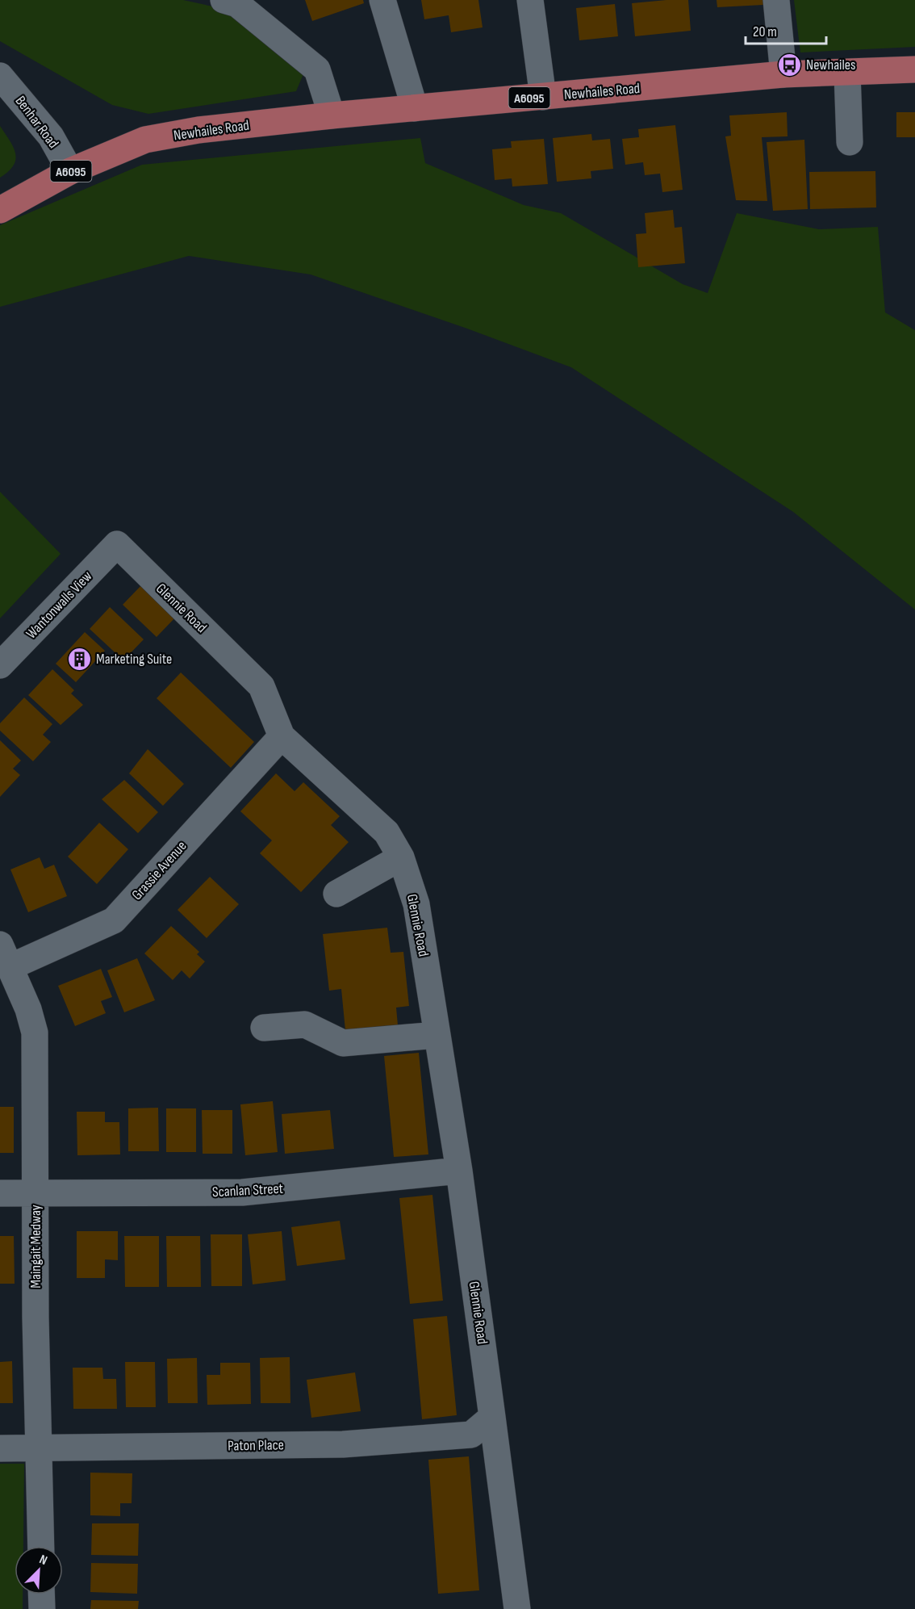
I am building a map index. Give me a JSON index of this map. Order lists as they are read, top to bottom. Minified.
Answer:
{"streets":{"main road":["Newhailes Road","A6095"],"street":["Benhar Road","Wantonwalls View","Glennie Road","Grassie Avenue","Scanlan Street","Maingait Medway","Paton Place"]},"crossings":[["Newhailes Road","A6095"],["Newhailes Road","Benhar Road"],["A6095","Benhar Road"],["Wantonwalls View","Glennie Road"],["Glennie Road","Grassie Avenue"],["Glennie Road","Scanlan Street"],["Glennie Road","Paton Place"],["Grassie Avenue","Maingait Medway"],["Scanlan Street","Maingait Medway"],["Maingait Medway","Paton Place"]],"places":{"bus stop":["Newhailes"],"building":["Marketing Suite"]},"scale_bar":"20 m","north":"top right"}
